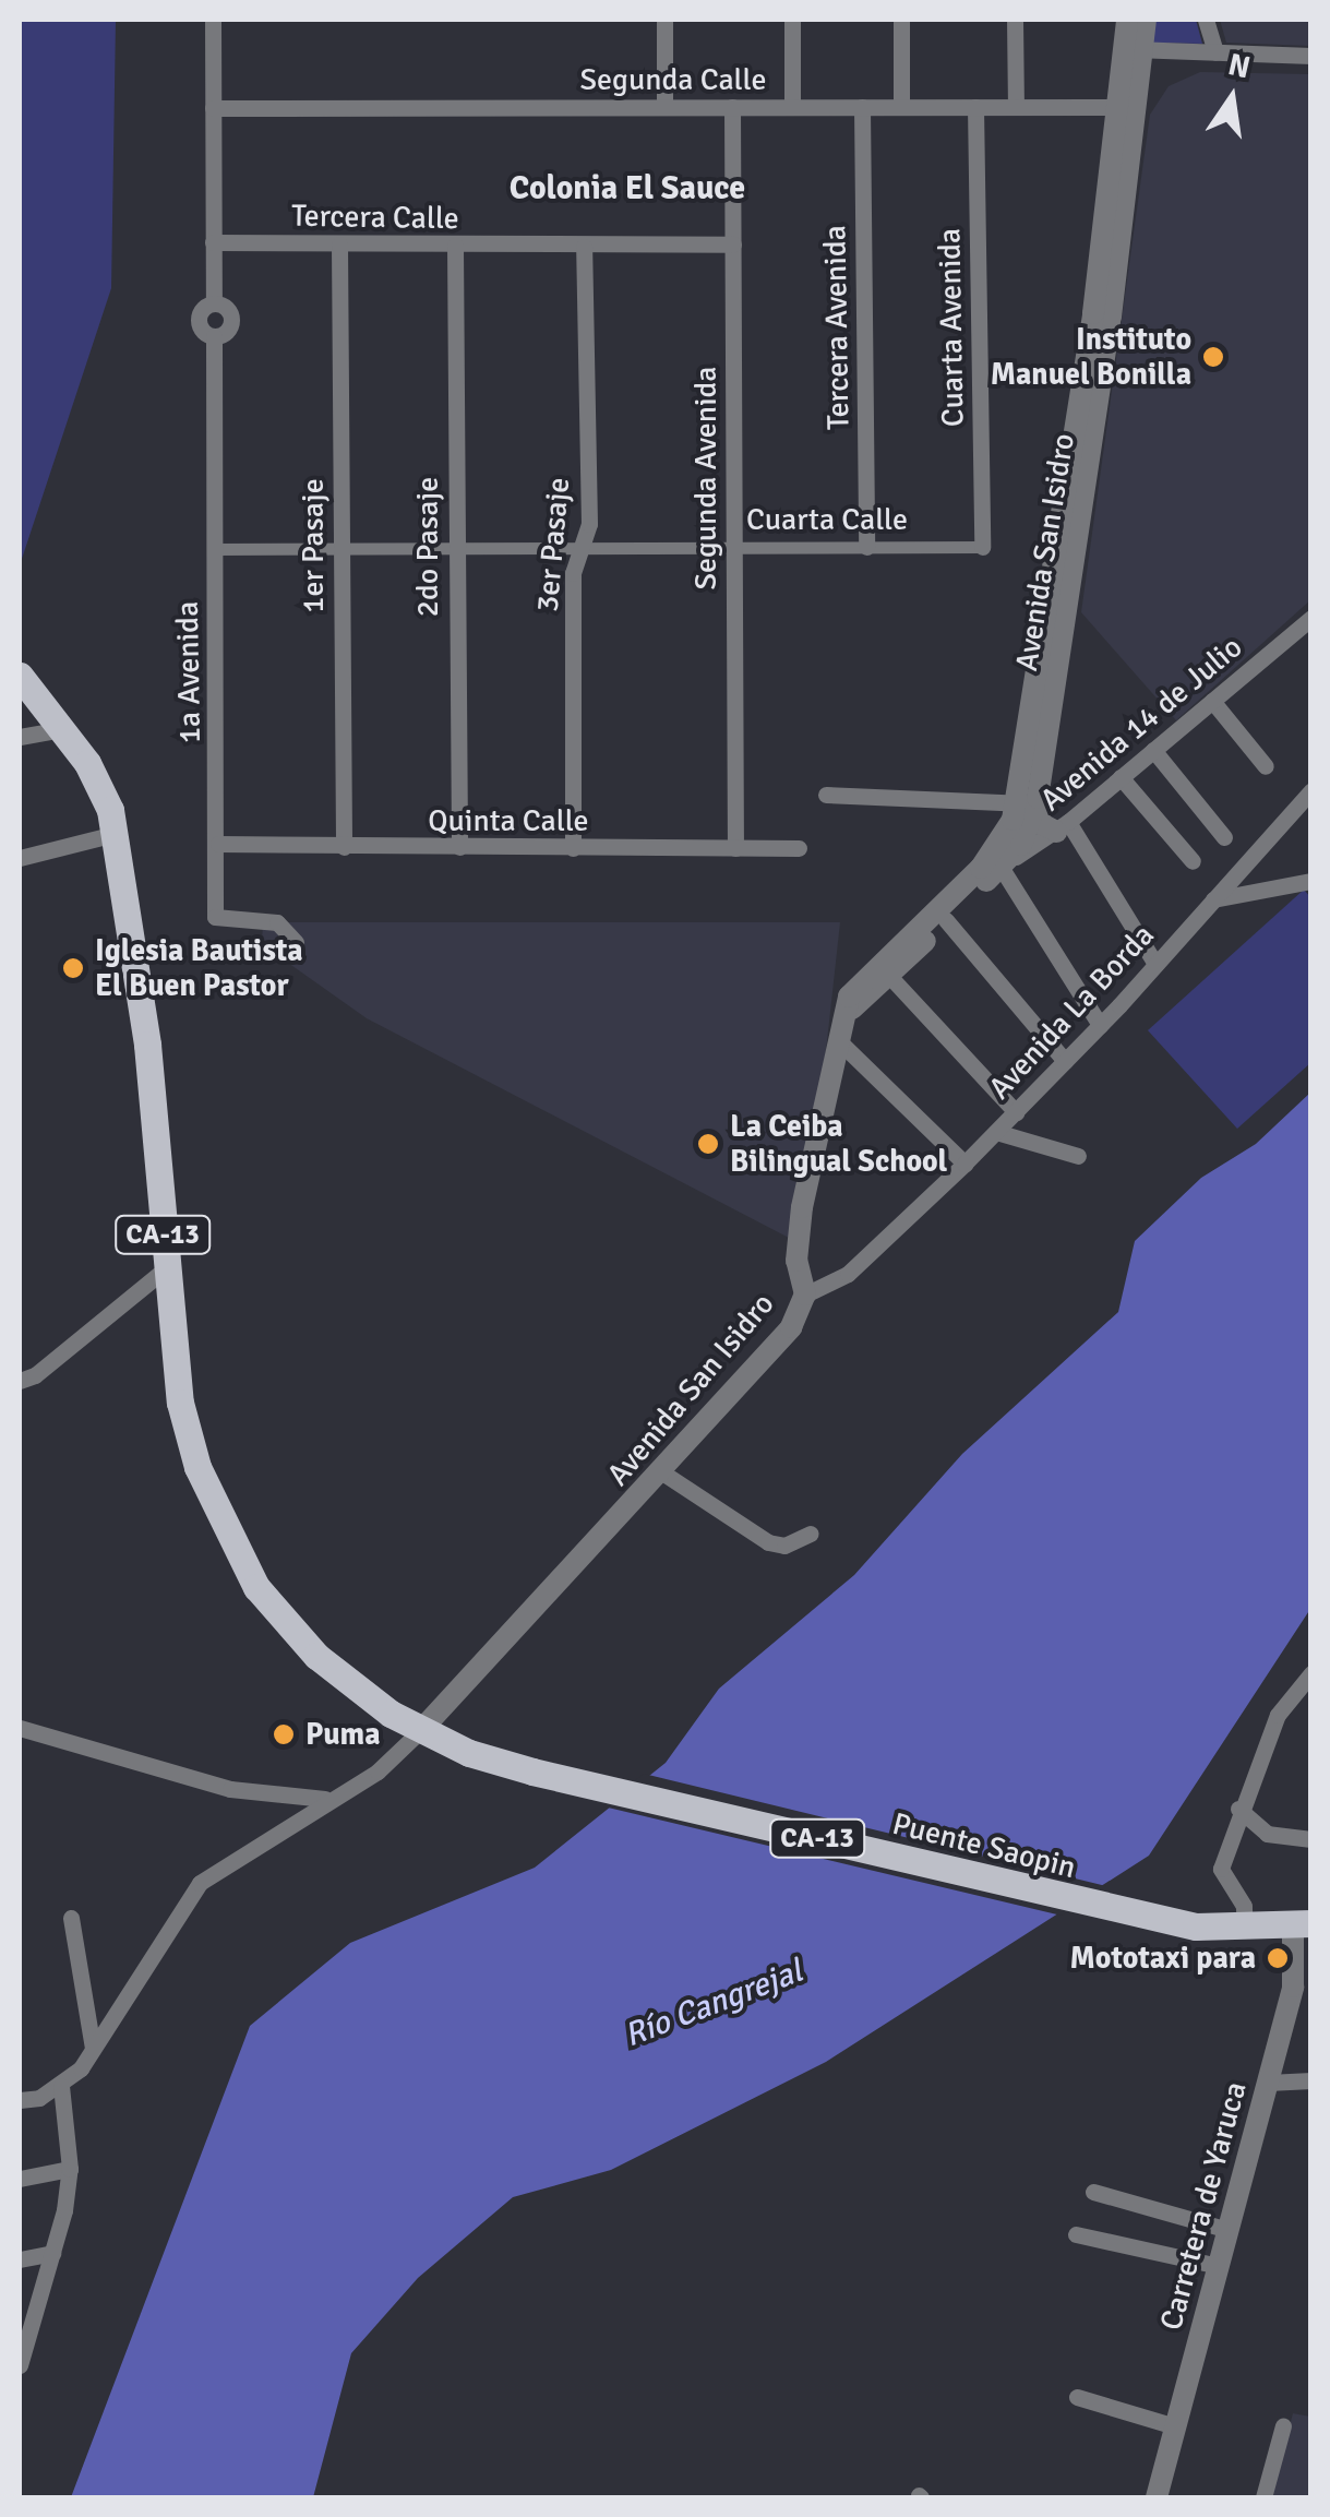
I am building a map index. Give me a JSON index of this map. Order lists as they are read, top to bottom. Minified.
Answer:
{"streets":{"main road":["CA-13","Puente Saopin"],"street":["Segunda Calle","Tercera Calle","Tercera Avenida","Cuarta Avenida","Segunda Avenida","Cuarta Calle","3er Pasaje","1er Pasaje","2do Pasaje","Avenida San Isidro","1a Avenida","Avenida 14 de Julio","Quinta Calle","Avenida La Borda","Carretera de Yaruca"]},"crossings":[["Segunda Calle","Tercera Avenida"],["Segunda Calle","Cuarta Avenida"],["Segunda Calle","Segunda Avenida"],["Segunda Calle","Avenida San Isidro"],["Segunda Calle","1a Avenida"],["Tercera Calle","Segunda Avenida"],["Tercera Calle","3er Pasaje"],["Tercera Calle","1er Pasaje"],["Tercera Calle","2do Pasaje"],["Tercera Calle","1a Avenida"],["Tercera Avenida","Cuarta Calle"],["Cuarta Avenida","Cuarta Calle"],["Segunda Avenida","Cuarta Calle"],["Segunda Avenida","Quinta Calle"],["Cuarta Calle","3er Pasaje"],["Cuarta Calle","1er Pasaje"],["Cuarta Calle","2do Pasaje"],["Cuarta Calle","1a Avenida"],["3er Pasaje","Quinta Calle"],["1er Pasaje","Quinta Calle"],["2do Pasaje","Quinta Calle"],["Avenida San Isidro","Avenida 14 de Julio"],["Avenida San Isidro","Avenida La Borda"],["Avenida San Isidro","CA-13"],["Avenida San Isidro","Puente Saopin"],["1a Avenida","Quinta Calle"],["CA-13","Puente Saopin"],["CA-13","Carretera de Yaruca"]],"districts":["Colonia El Sauce"],"water":["Río Cangrejal"],"places":["Instituto Manuel Bonilla","Iglesia Bautista El Buen Pastor","La Ceiba Bilingual School","Puma","Mototaxi para"],"north":"top"}
